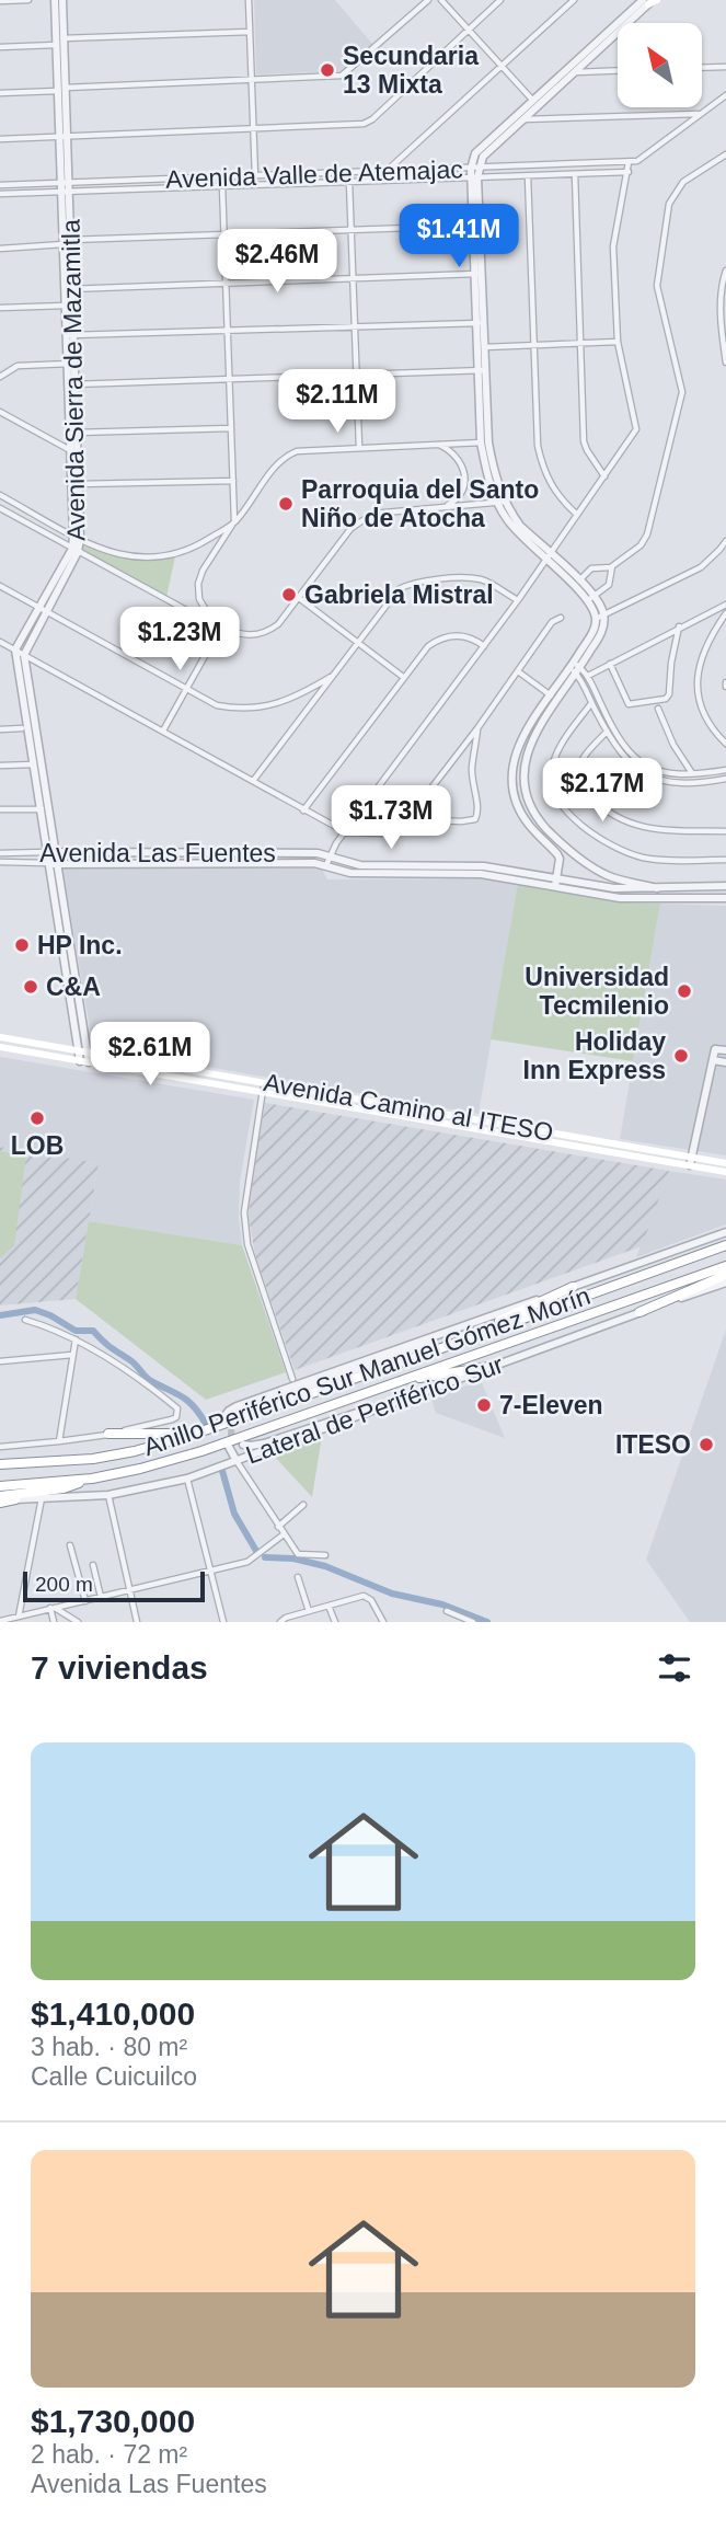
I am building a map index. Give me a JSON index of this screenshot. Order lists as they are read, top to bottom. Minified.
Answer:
{"streets":{"highway":["Anillo Periférico Sur Manuel Gómez Morín"],"main road":["Avenida Camino al ITESO"],"street":["Avenida Valle de Atemajac","Avenida Sierra de Mazamitla","Avenida Las Fuentes","Lateral de Periférico Sur"]},"crossings":[["Avenida Valle de Atemajac","Avenida Sierra de Mazamitla"]],"places":["Secundaria 13 Mixta","Parroquia del Santo Niño de Atocha","Gabriela Mistral","HP Inc.","C&A","Universidad Tecmilenio","Holiday Inn Express","LOB","7-Eleven","ITESO"],"scale_bar":"200 m","north":"top left","page":{"price":["$1.41M","$2.46M","$2.11M","$1.23M","$2.17M","$1.73M","$2.61M"],"scale":"200 m","heading":"7 viviendas","list":[{"name":"$1,410,000","note":"3 hab. · 80 m² · Calle Cuicuilco"},{"name":"$1,730,000","note":"2 hab. · 72 m² · Avenida Las Fuentes"}]}}
